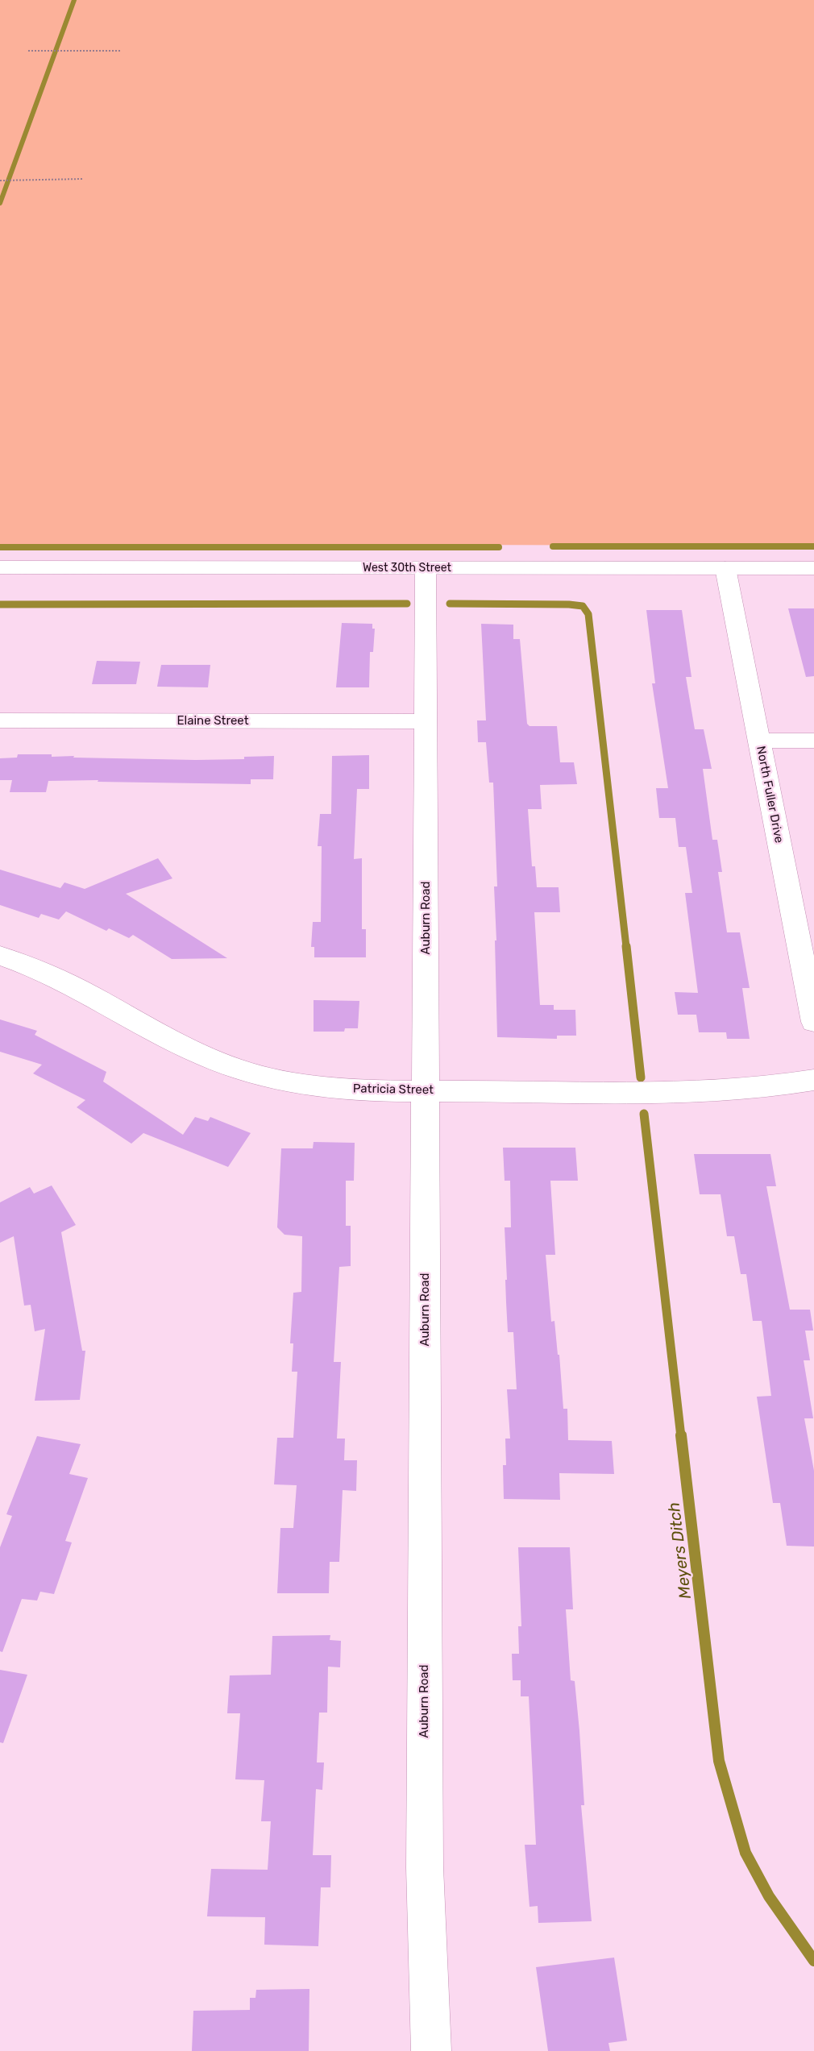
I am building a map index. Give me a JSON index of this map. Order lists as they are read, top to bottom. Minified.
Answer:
{"streets":{"street":["West 30th Street","Elaine Street","North Fuller Drive","Auburn Road","Patricia Street"]},"crossings":[["West 30th Street","North Fuller Drive"],["West 30th Street","Auburn Road"],["Elaine Street","Auburn Road"],["Auburn Road","Patricia Street"]],"water":["Meyers Ditch"]}
